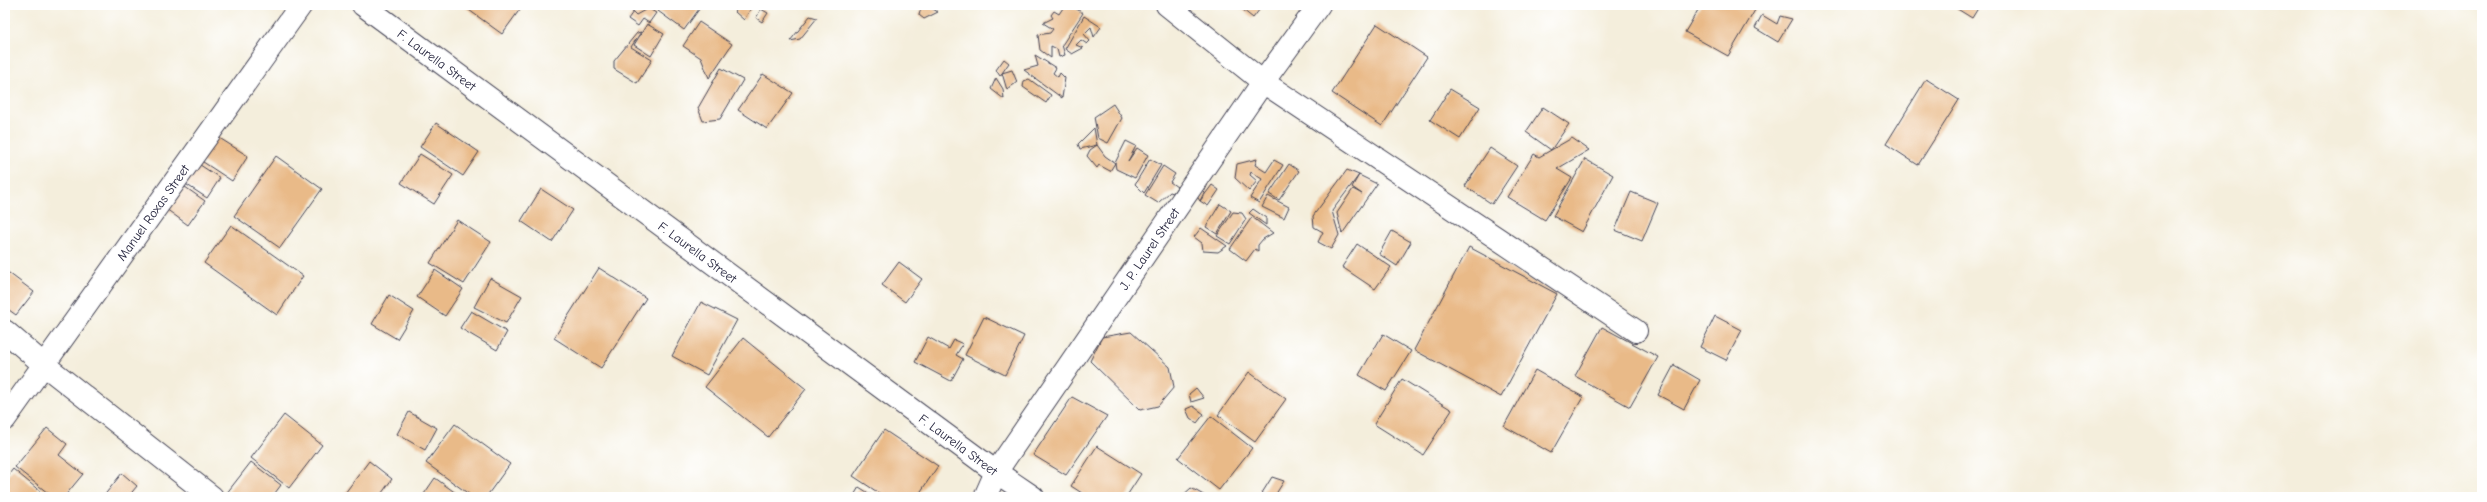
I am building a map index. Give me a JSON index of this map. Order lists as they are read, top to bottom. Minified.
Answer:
{"streets":{"street":["F. Laurella Street","Manuel Roxas Street","J. P. Laurel Street"]},"crossings":[["F. Laurella Street","J. P. Laurel Street"]]}
